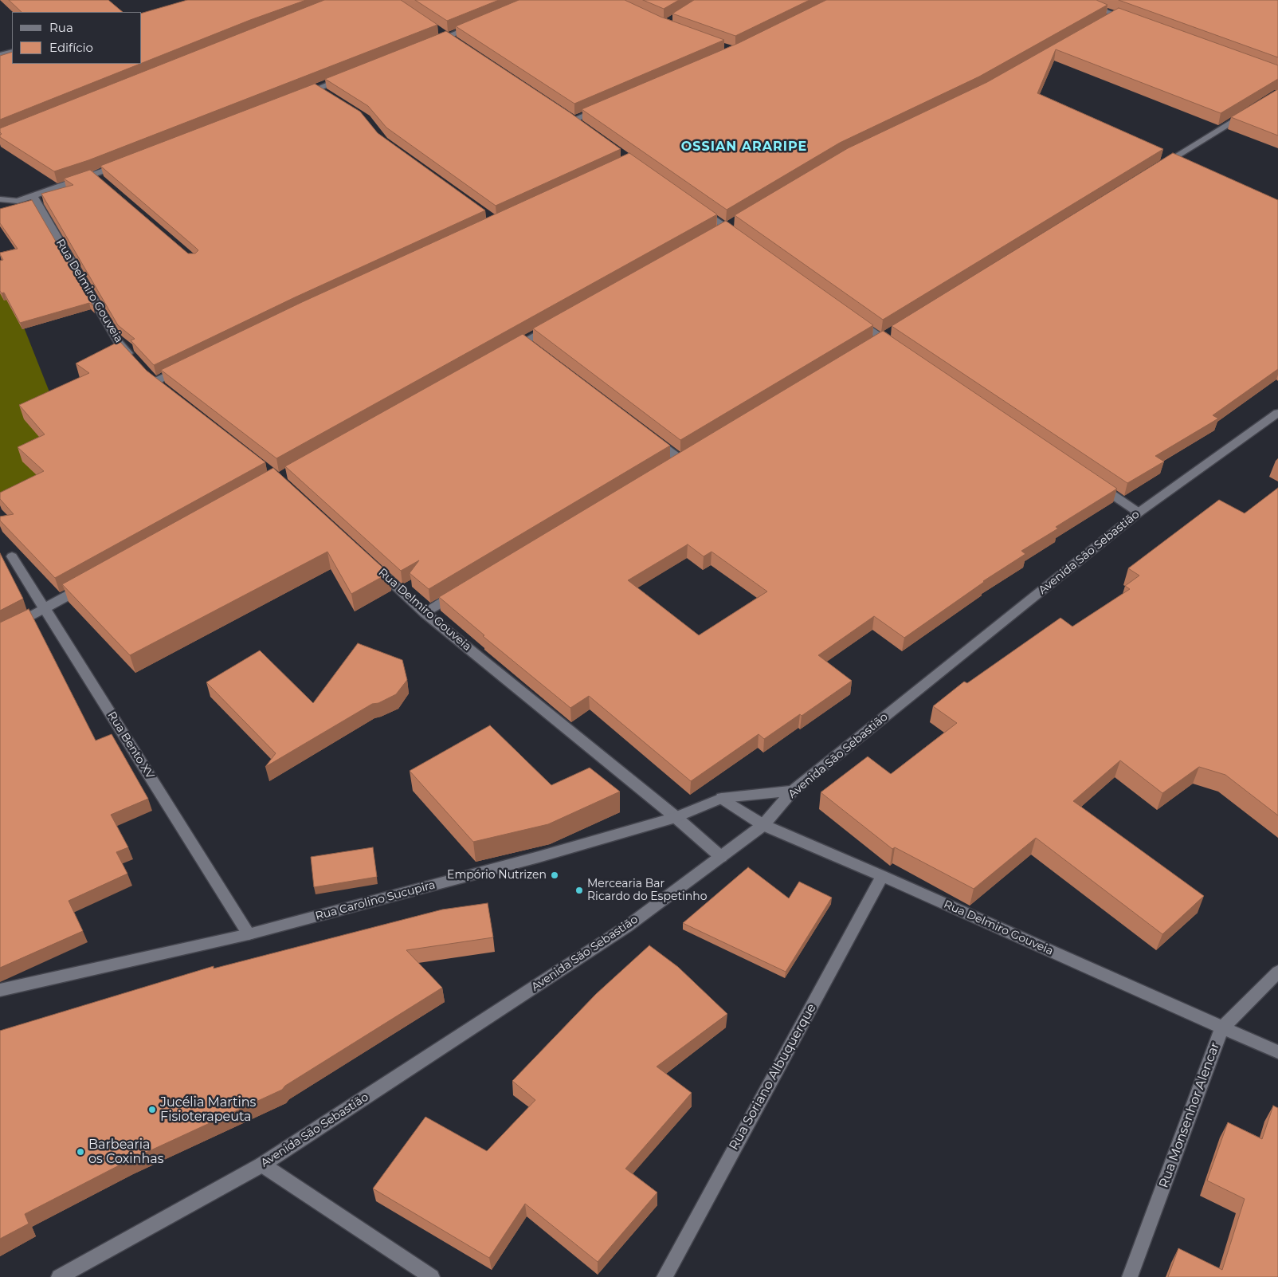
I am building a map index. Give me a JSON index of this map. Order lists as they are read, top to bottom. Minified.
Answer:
{"streets":{"street":["Rua Delmiro Gouveia","Avenida São Sebastião","Rua Bento XV","Rua Carolino Sucupira","Rua Soriano Albuquerque","Rua Monsenhor Alencar"]},"crossings":[["Rua Delmiro Gouveia","Avenida São Sebastião"],["Rua Delmiro Gouveia","Rua Carolino Sucupira"],["Rua Delmiro Gouveia","Rua Soriano Albuquerque"],["Rua Delmiro Gouveia","Rua Monsenhor Alencar"],["Avenida São Sebastião","Rua Carolino Sucupira"],["Rua Bento XV","Rua Carolino Sucupira"]],"districts":["OSSIAN ARARIPE"],"places":["Empório Nutrizen","Mercearia Bar Ricardo do Espetinho","Jucélia Martins Fisioterapeuta","Barbearia os Coxinhas"],"legend":["Rua","Edifício"]}
